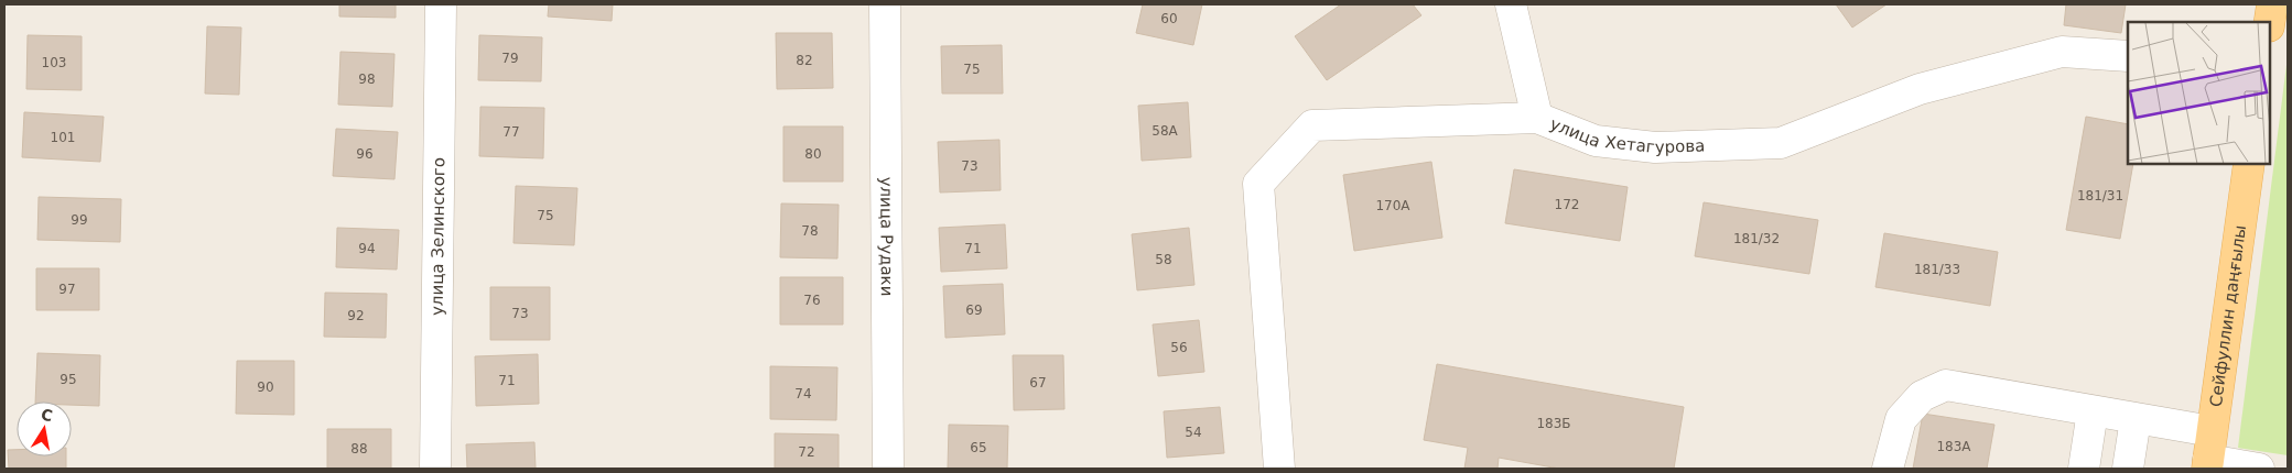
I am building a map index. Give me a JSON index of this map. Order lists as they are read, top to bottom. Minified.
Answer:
{"streets":{"main road":["Сейфуллин даңғылы"],"street":["улица Хетагурова","улица Зелинского","улица Рудаки"]},"house_numbers":["60","79","82","103","75","98","58А","77","101","96","80","73","181/31","172","170А","75","99","78","181/32","94","71","58","181/33","97","76","69","73","92","56","95","71","67","90","74","183Б","54","183А","65","88","72"],"north":"top"}
